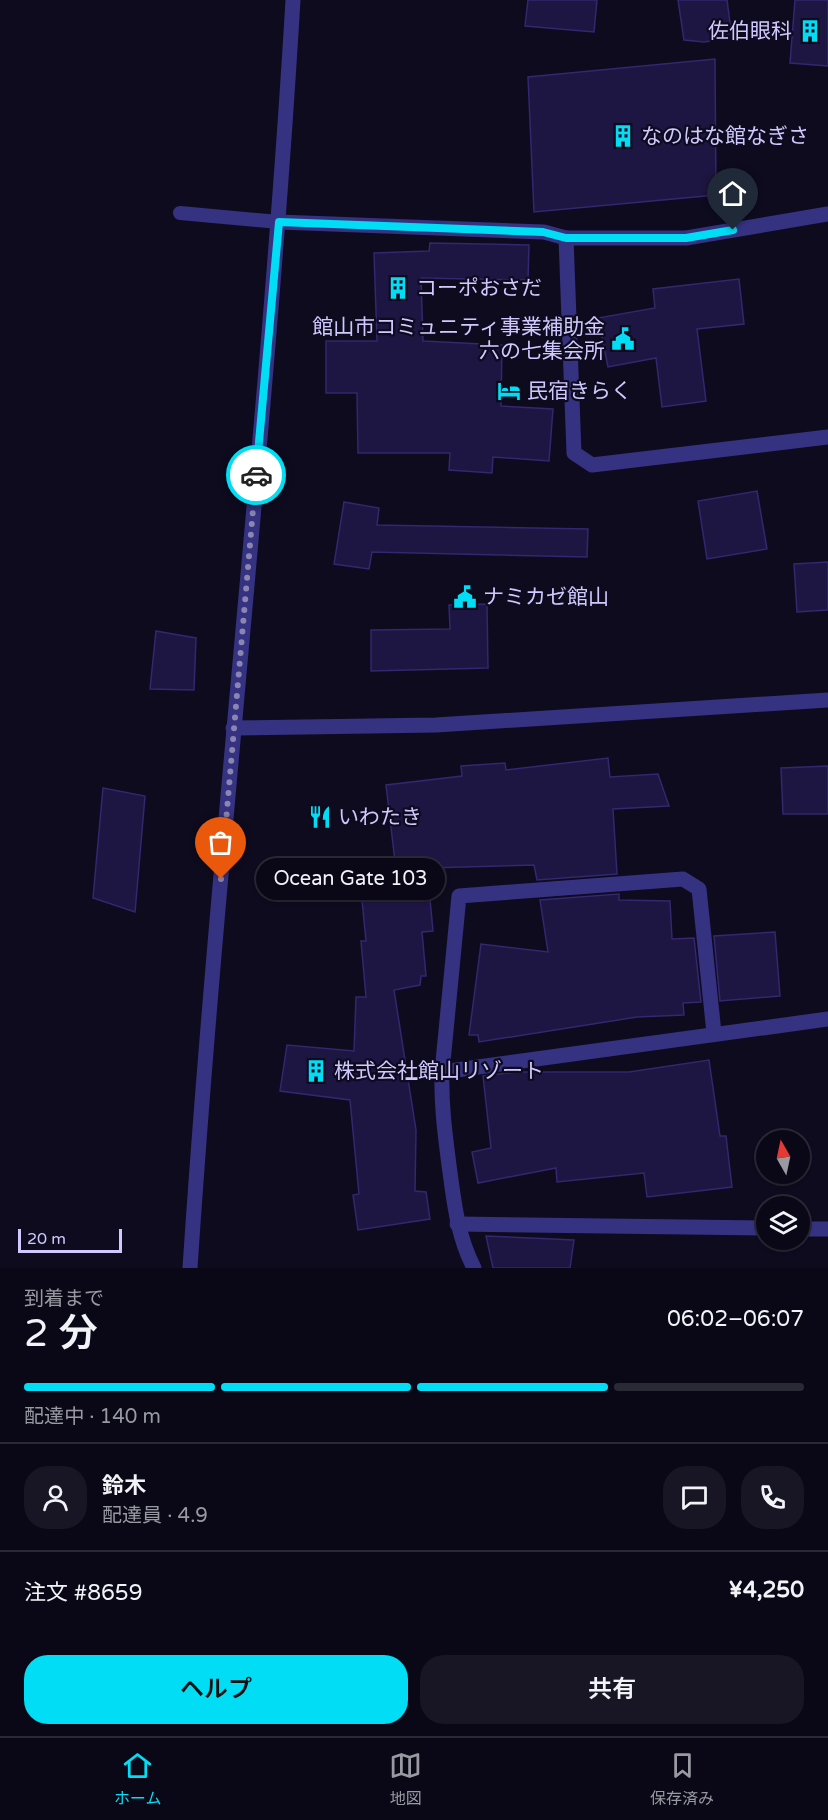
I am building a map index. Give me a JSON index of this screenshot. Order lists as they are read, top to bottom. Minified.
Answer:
{"places":{"building":["佐伯眼科","なのはな館なぎさ","コーポおさだ","株式会社館山リゾート"],"public building":["館山市コミュニティ事業補助金 六の七集会所","ナミカゼ館山"],"hotel":["民宿きらく"],"restaurant":["いわたき"],"other":["Ocean Gate 103"]},"scale_bar":"20 m","north":"top","page":{"bubble":"Ocean Gate 103","scale":"20 m","heading":["2 分","到着まで","06:02–06:07"],"panel":["鈴木","配達員 · 4.9","注文 #8659","¥4,250"],"bar":"配達中 · 140 m","buttons":["ヘルプ","共有"],"tabs":["ホーム","地図","保存済み"]}}
